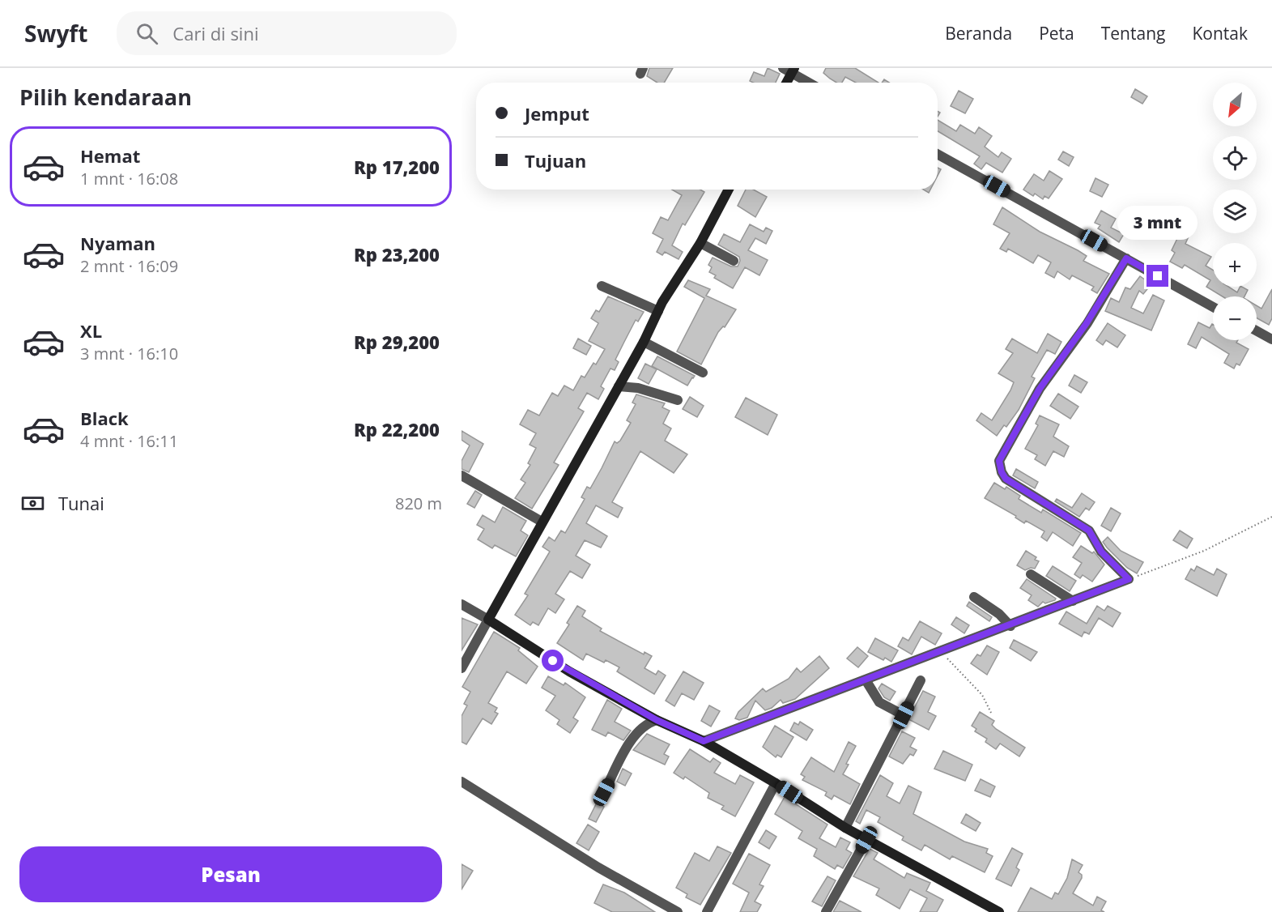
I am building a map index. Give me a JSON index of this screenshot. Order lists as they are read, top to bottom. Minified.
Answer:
{"north":"bottom left","page":{"header":"Swyft","search":"Cari di sini","nav":["Beranda","Peta","Tentang","Kontak"],"heading":"Pilih kendaraan","map_buttons":["+","−"],"banner":["Jemput","Tujuan"],"list":[{"name":"Hemat","note":"1 mnt · 16:08","value":"Rp 17,200"},{"name":"Nyaman","note":"2 mnt · 16:09","value":"Rp 23,200"},{"name":"XL","note":"3 mnt · 16:10","value":"Rp 29,200"},{"name":"Black","note":"4 mnt · 16:11","value":"Rp 22,200"}],"bubble":"3 mnt","pay":["Tunai","820 m"],"buttons":"Pesan"}}
